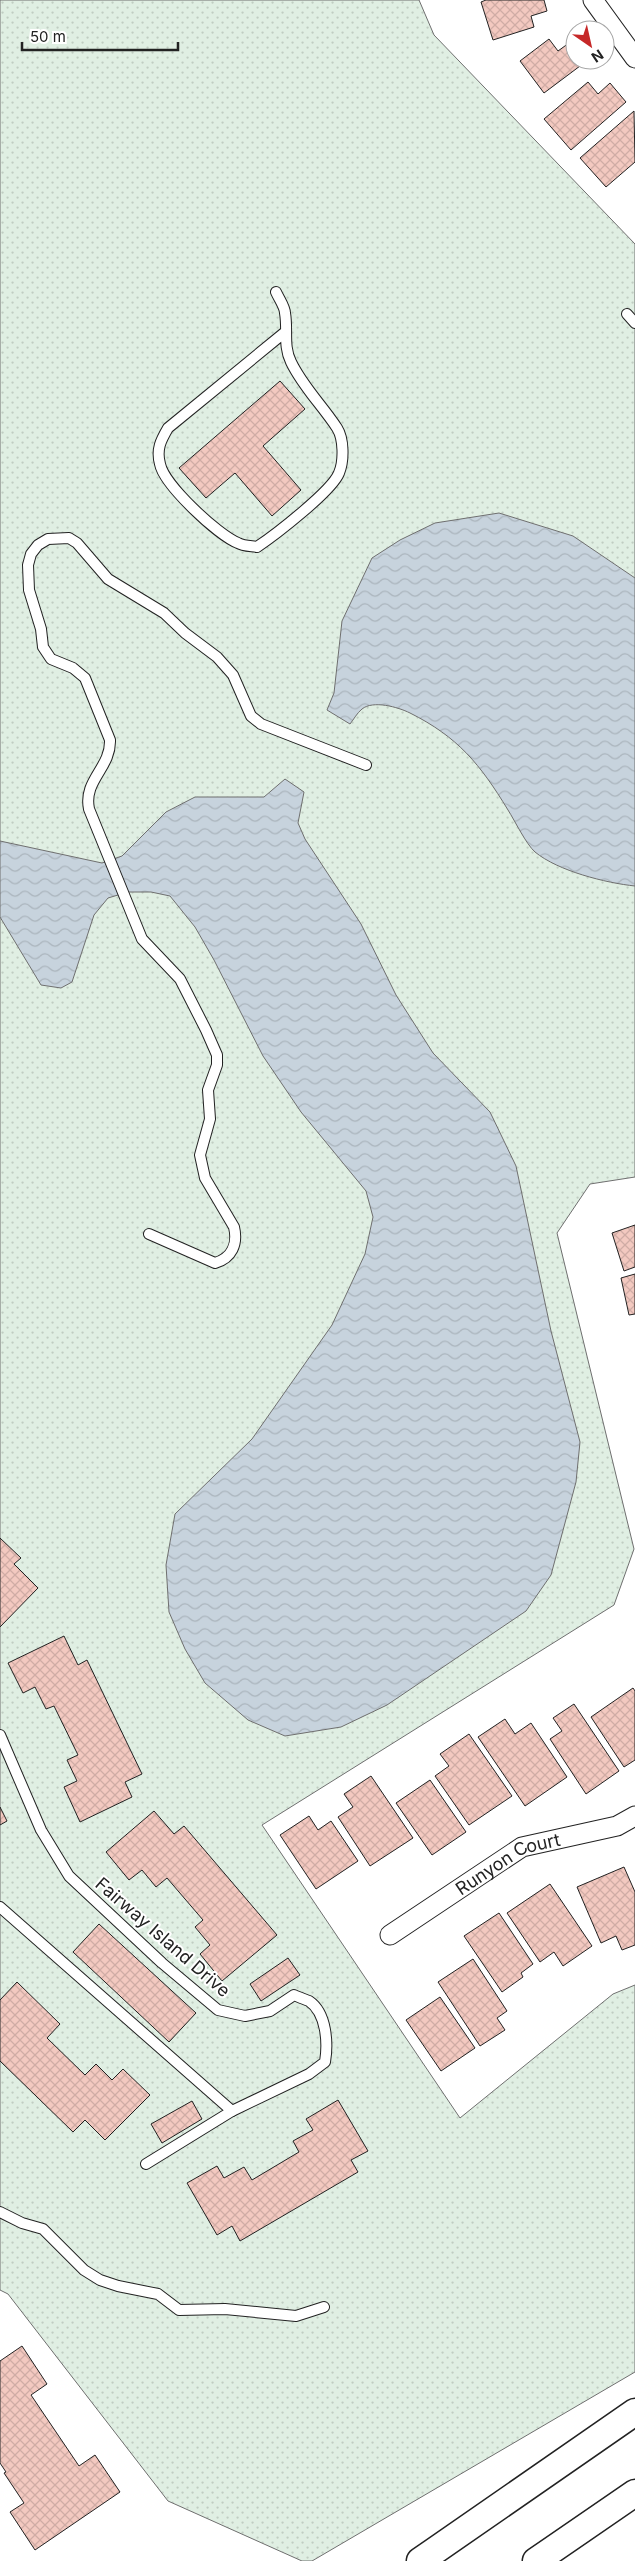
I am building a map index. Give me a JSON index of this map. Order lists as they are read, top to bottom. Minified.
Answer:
{"streets":{"street":["Runyon Court"],"lane":["Fairway Island Drive"]},"scale_bar":"50 m","north":"bottom right"}
